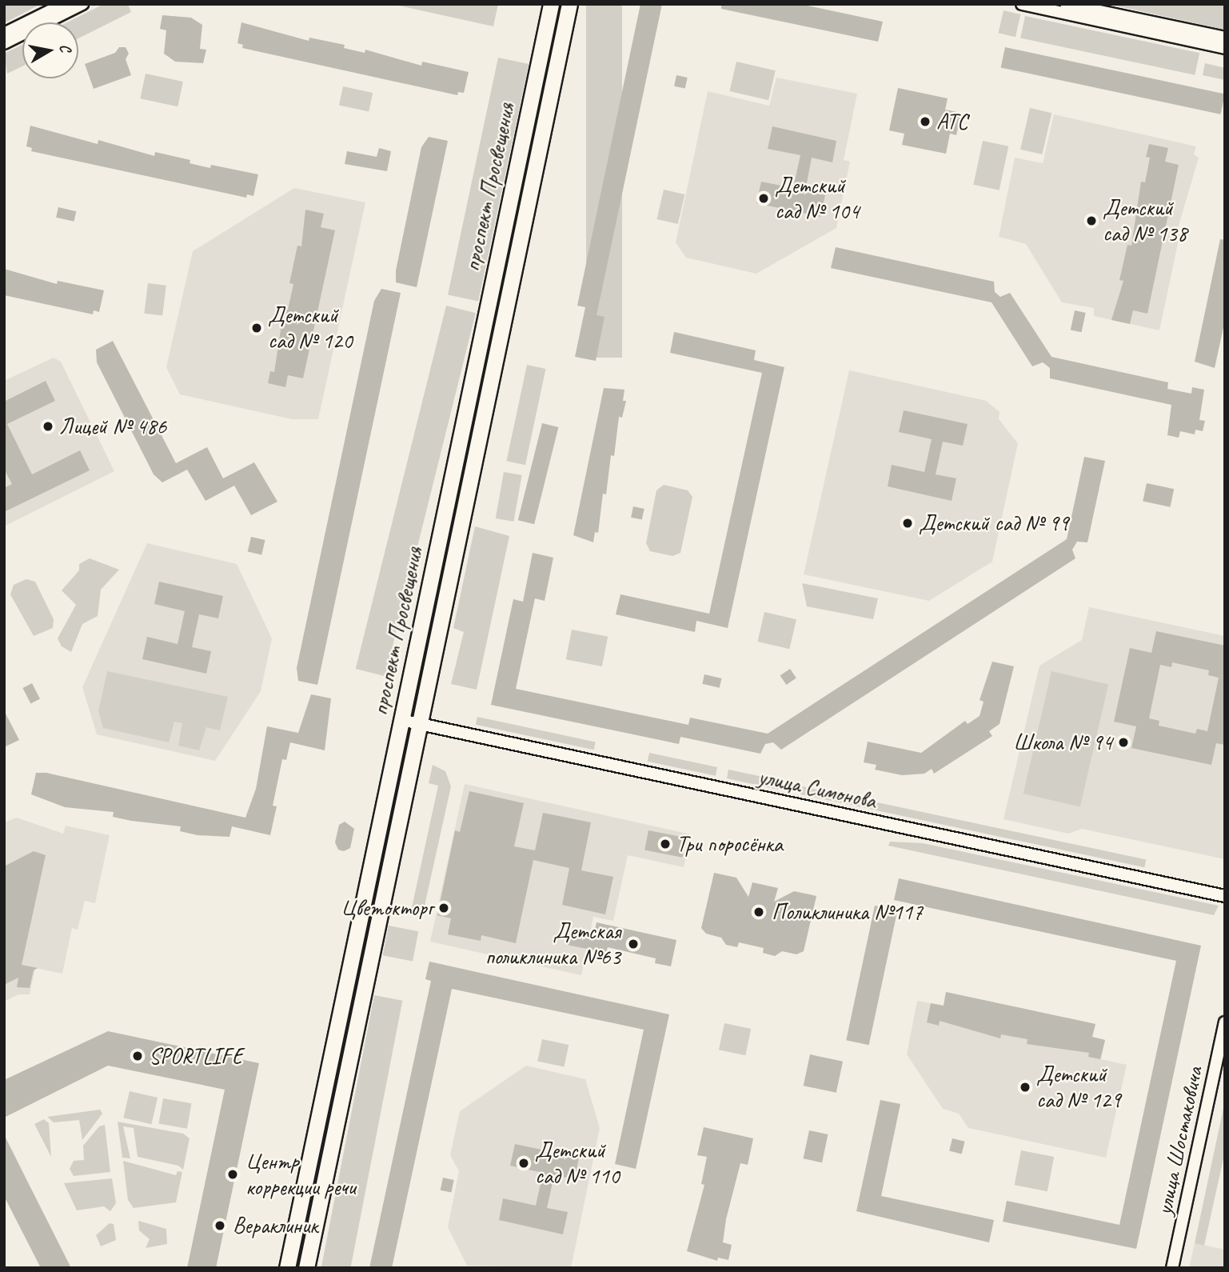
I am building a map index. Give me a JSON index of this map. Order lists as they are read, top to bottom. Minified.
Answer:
{"streets":{"main road":["проспект Просвещения"],"street":["улица Симонова","улица Шостаковича"]},"crossings":[["проспект Просвещения","улица Симонова"]],"places":["АТС","Детский сад № 104","Детский сад № 138","Детский сад № 120","Лицей № 486","Детский сад № 99","Школа № 94","Три поросёнка","Цветокторг","Поликлиника №117","Детская поликлиника №63","SPORTLIFE","Детский сад № 129","Детский сад № 110","Центр коррекции речи","Вераклиник"],"north":"right"}
